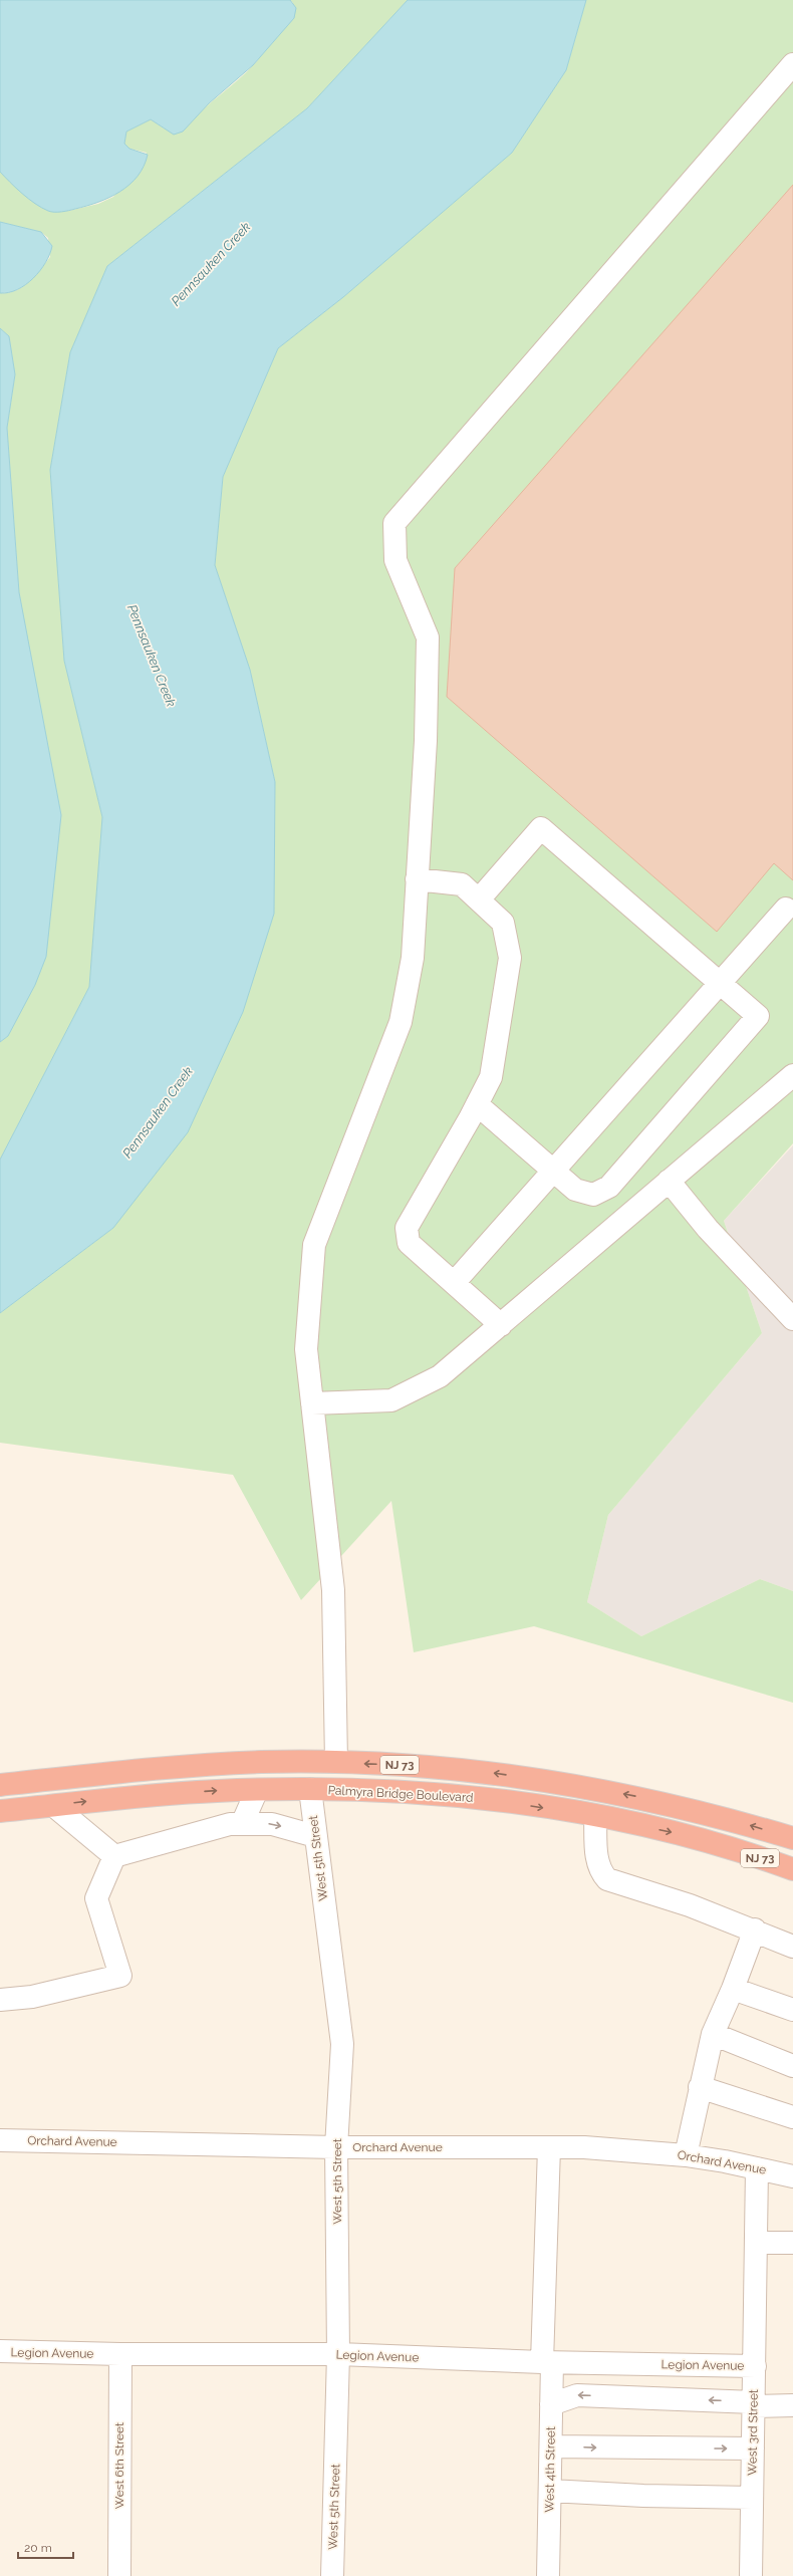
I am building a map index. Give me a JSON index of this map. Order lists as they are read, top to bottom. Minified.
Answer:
{"streets":{"highway":["NJ 73","Palmyra Bridge Boulevard"],"street":["West 5th Street","Orchard Avenue","Legion Avenue","West 3rd Street","West 6th Street","West 4th Street"]},"crossings":[["Palmyra Bridge Boulevard","West 5th Street"],["West 5th Street","Orchard Avenue"],["West 5th Street","Legion Avenue"],["Orchard Avenue","West 3rd Street"],["Orchard Avenue","West 4th Street"],["Legion Avenue","West 3rd Street"],["Legion Avenue","West 6th Street"],["Legion Avenue","West 4th Street"]],"water":["Pennsauken Creek"],"scale_bar":"20 m"}
